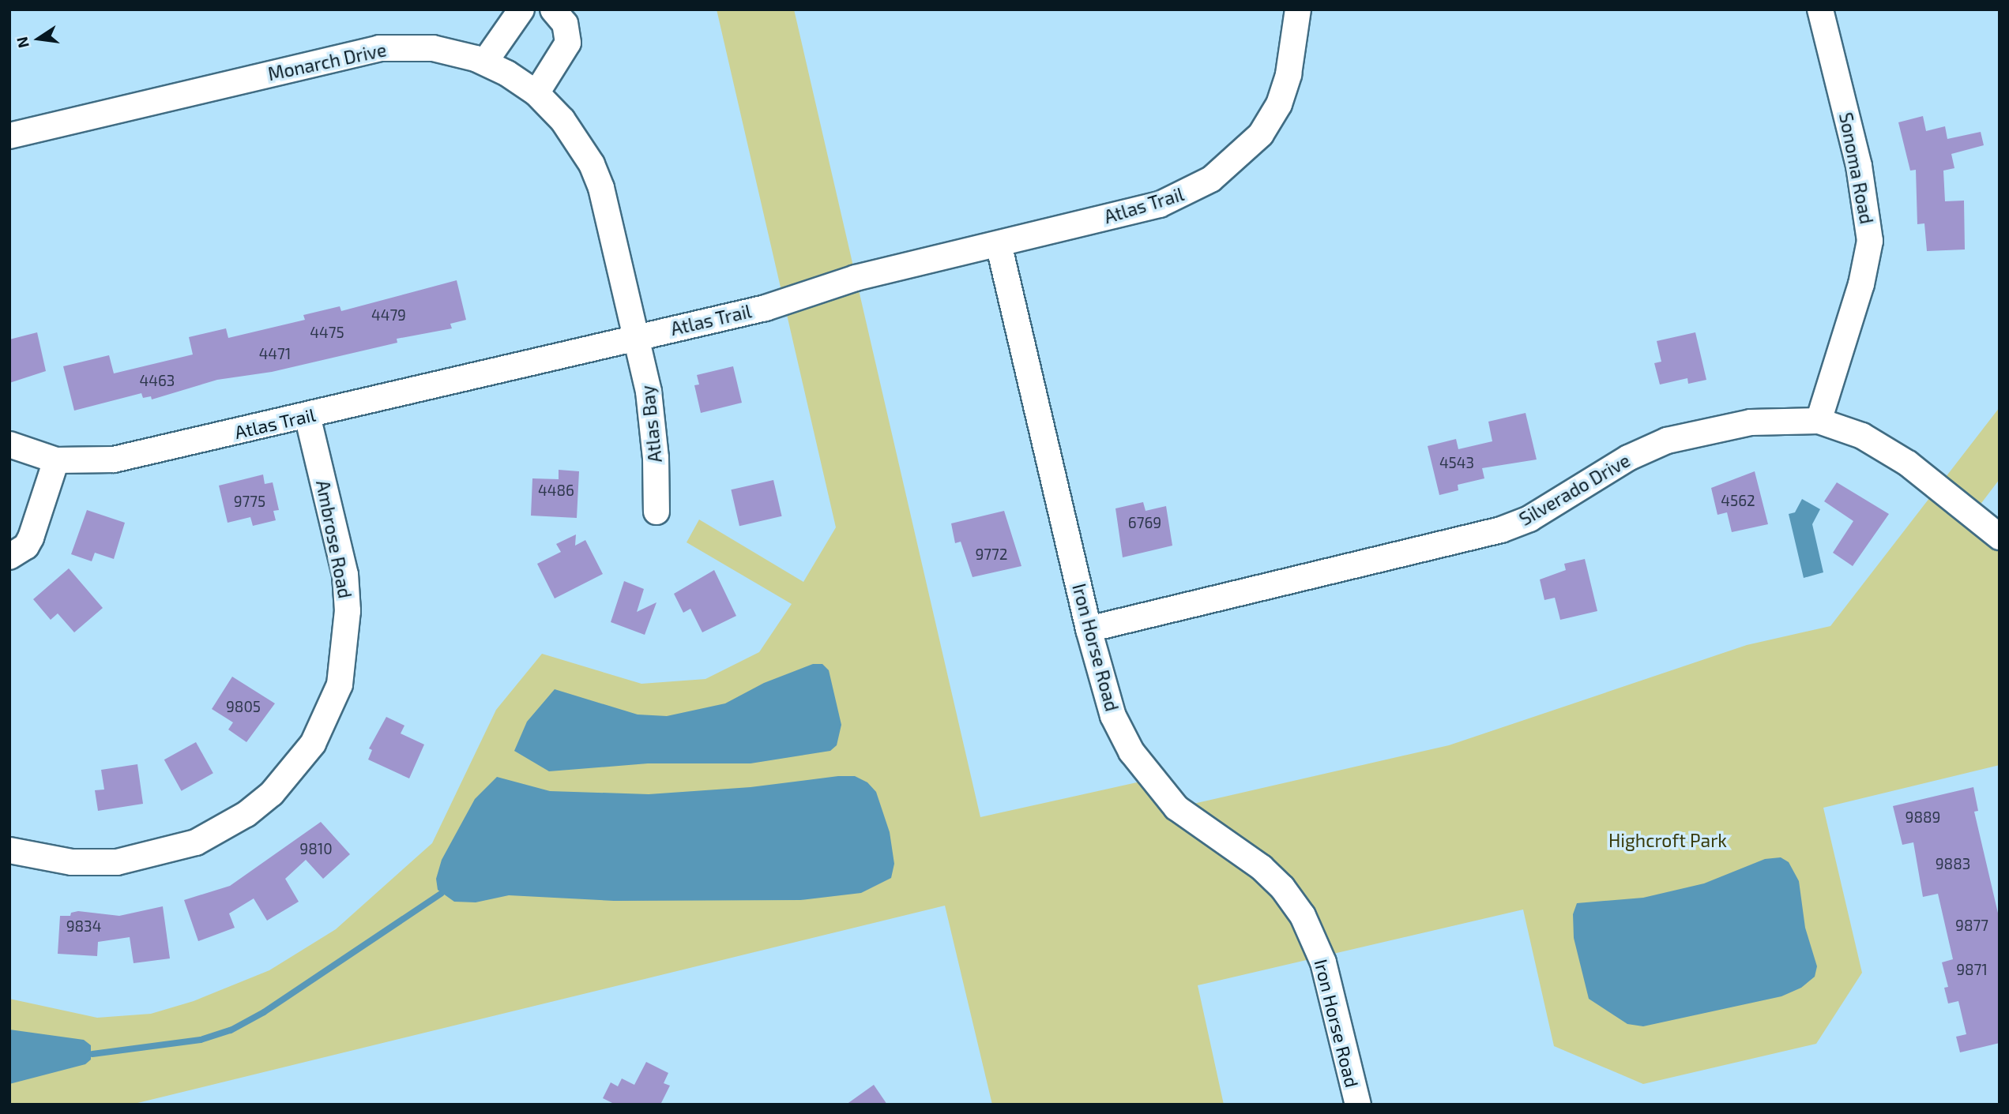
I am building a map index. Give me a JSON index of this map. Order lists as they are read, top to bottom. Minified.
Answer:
{"streets":{"street":["Monarch Drive","Sonoma Road","Atlas Trail","Atlas Bay","Silverado Drive","Ambrose Road","Iron Horse Road"]},"crossings":[["Monarch Drive","Atlas Trail"],["Monarch Drive","Atlas Bay"],["Sonoma Road","Silverado Drive"],["Atlas Trail","Atlas Bay"],["Atlas Trail","Ambrose Road"],["Atlas Trail","Iron Horse Road"],["Silverado Drive","Iron Horse Road"]],"parks":["Highcroft Park"],"house_numbers":["4479","4475","4471","4463","4543","4486","4562","9775","6769","9772","9805","9889","9810","9883","9877","9834","9871"],"north":"left"}
